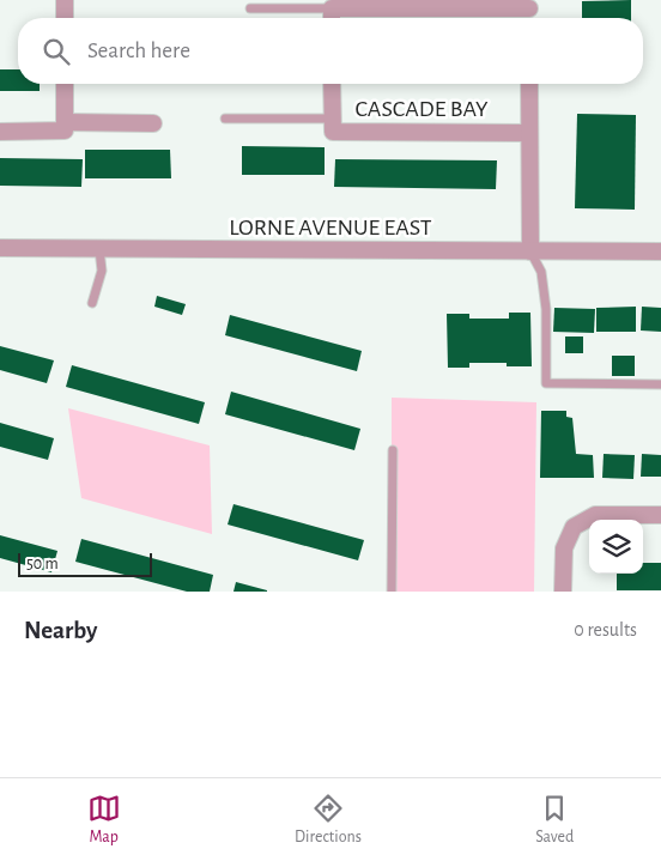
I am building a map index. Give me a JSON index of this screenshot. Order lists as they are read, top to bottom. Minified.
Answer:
{"streets":{"street":["CASCADE BAY","LORNE AVENUE EAST"]},"scale_bar":"50 m","page":{"search":"Search here","scale":"50 m","heading":["Nearby","0 results"],"nav":["Map","Directions","Saved"]}}
